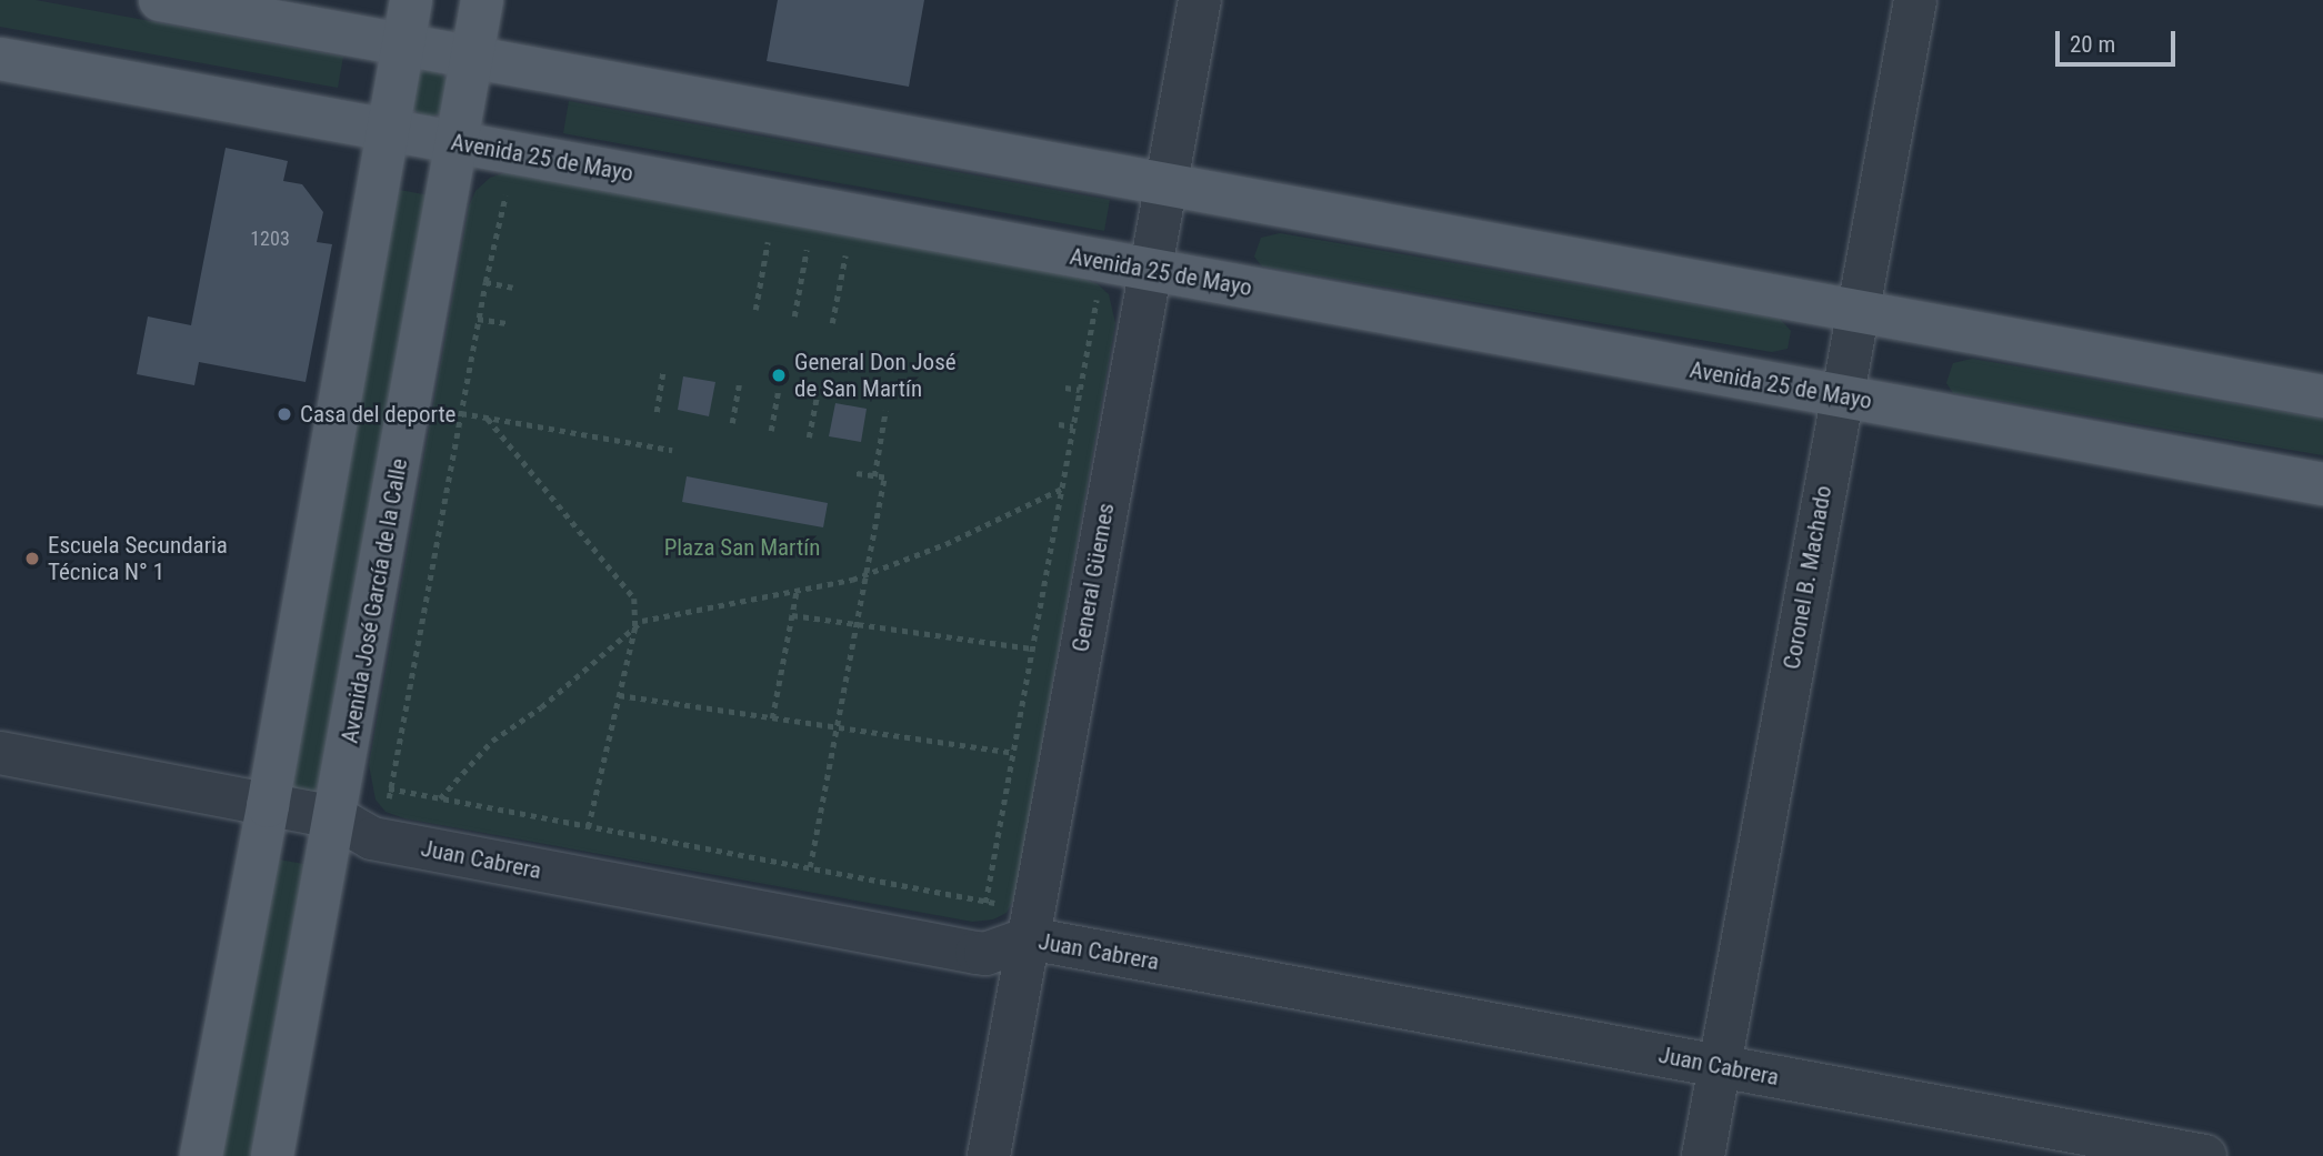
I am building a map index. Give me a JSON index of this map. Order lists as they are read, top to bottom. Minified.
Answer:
{"streets":{"main road":["Avenida 25 de Mayo","Avenida José García de la Calle"],"street":["General Güemes","Coronel B. Machado","Juan Cabrera"]},"crossings":[["Avenida 25 de Mayo","General Güemes"],["Avenida 25 de Mayo","Coronel B. Machado"],["Avenida 25 de Mayo","Avenida José García de la Calle"],["General Güemes","Juan Cabrera"],["Coronel B. Machado","Juan Cabrera"],["Avenida José García de la Calle","Juan Cabrera"]],"parks":["Plaza San Martín"],"places":["General Don José de San Martín","Casa del deporte","Escuela Secundaria Técnica N° 1"],"house_numbers":["1203"],"scale_bar":"20 m"}
